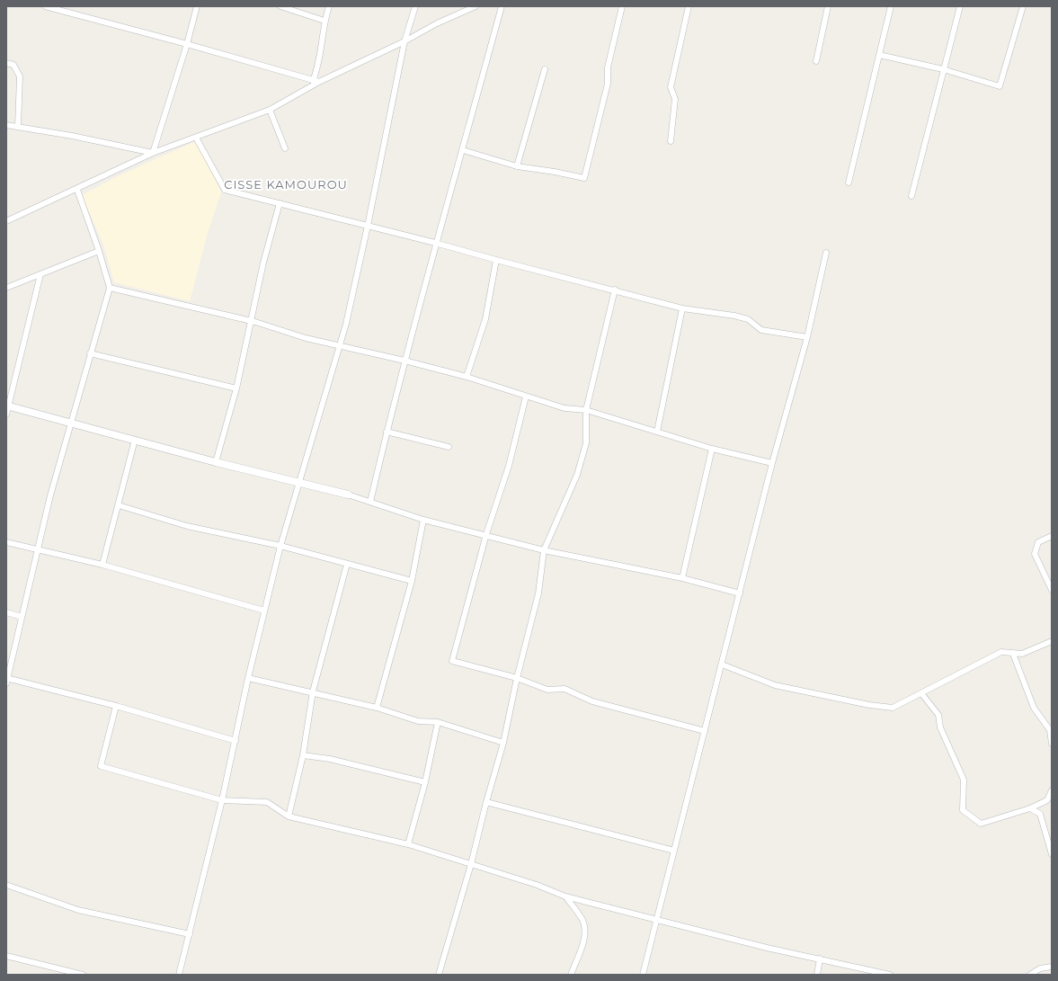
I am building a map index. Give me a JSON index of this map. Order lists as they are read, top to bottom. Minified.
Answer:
{"districts":["CISSE KAMOUROU"]}
